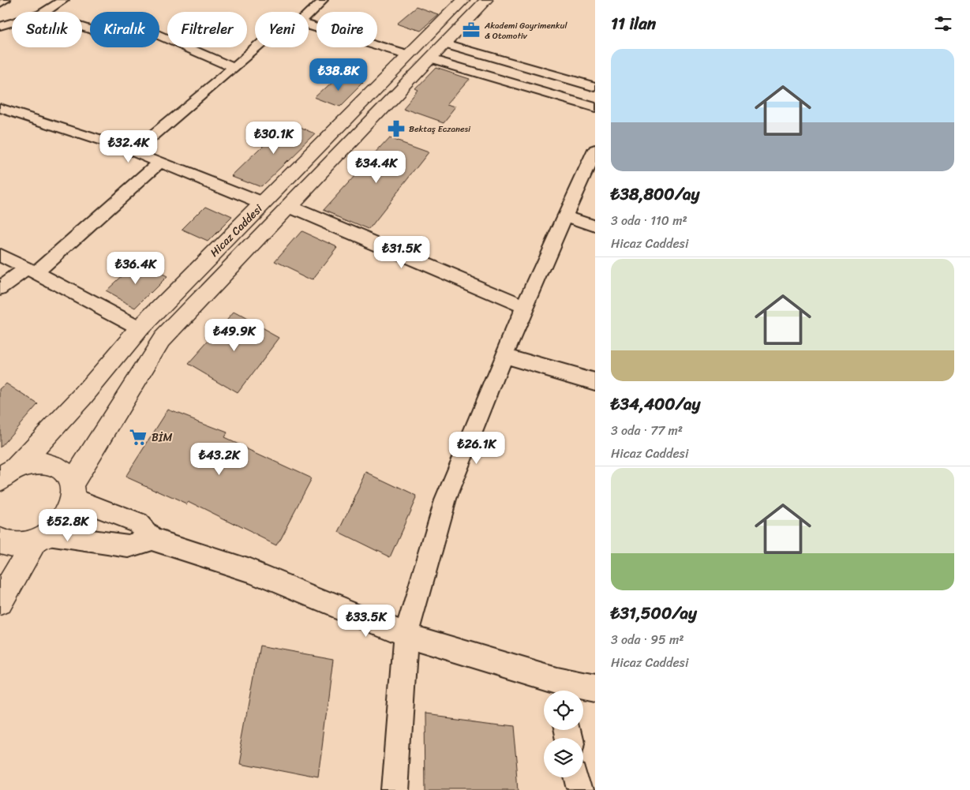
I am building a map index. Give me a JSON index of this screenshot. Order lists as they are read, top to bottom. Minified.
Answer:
{"streets":{"main road":["Hicaz Caddesi"]},"places":{"office":["Akademi Gayrimenkul & Otomotiv"],"pharmacy":["Bektaş Eczanesi"],"supermarket":["BİM"]},"page":{"heading":"11 ilan","chip":["Satılık","Kiralık","Filtreler","Yeni","Daire"],"list":[{"name":"₺38,800/ay","note":"3 oda · 110 m² · Hicaz Caddesi"},{"name":"₺34,400/ay","note":"3 oda · 77 m² · Hicaz Caddesi"},{"name":"₺31,500/ay","note":"3 oda · 95 m² · Hicaz Caddesi"}],"price":["₺38.8K","₺30.1K","₺32.4K","₺34.4K","₺31.5K","₺36.4K","₺49.9K","₺26.1K","₺43.2K","₺52.8K","₺33.5K"]}}
